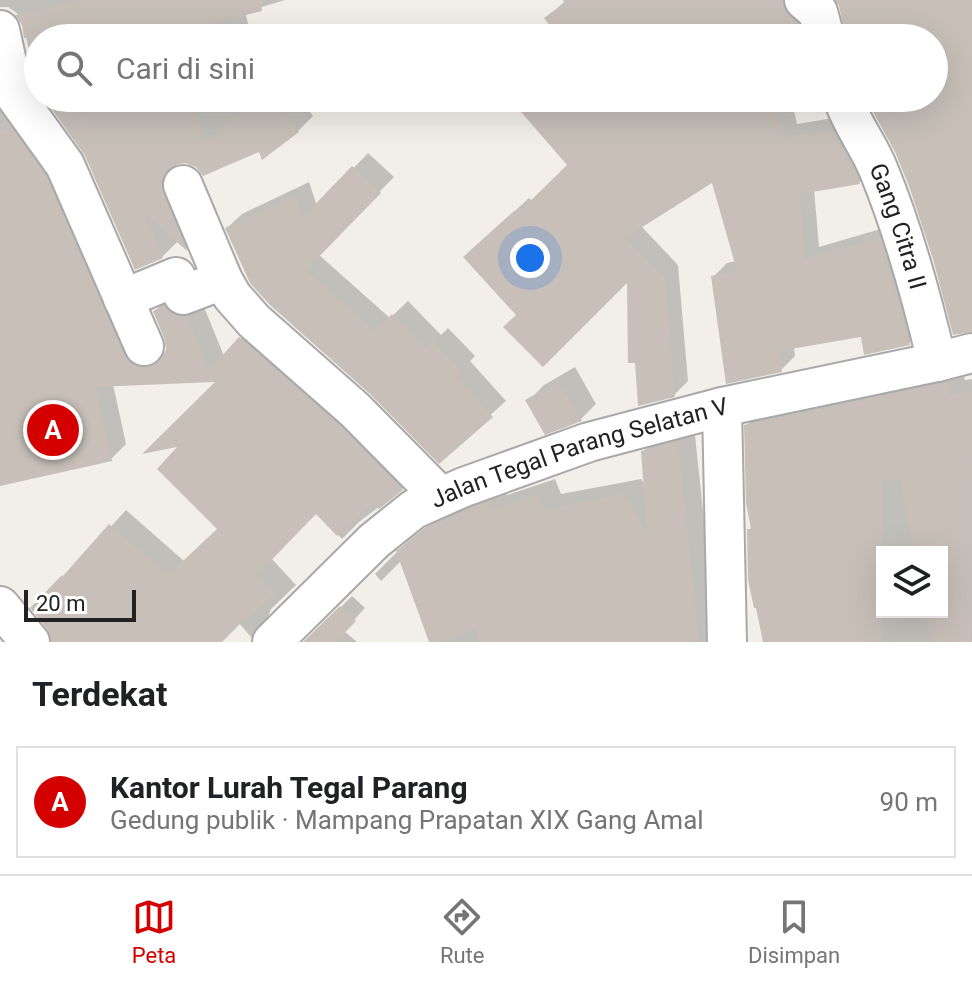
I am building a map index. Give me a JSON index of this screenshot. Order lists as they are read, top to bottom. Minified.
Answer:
{"streets":{"street":["Gang Citra II","Jalan Tegal Parang Selatan V"]},"crossings":[["Gang Citra II","Jalan Tegal Parang Selatan V"]],"scale_bar":"20 m","page":{"search":"Cari di sini","pins":"A","scale":"20 m","heading":"Terdekat","list":[{"mark":"A","name":"Kantor Lurah Tegal Parang","note":"Gedung publik · Mampang Prapatan XIX Gang Amal","value":"90 m"}],"nav":["Peta","Rute","Disimpan"]}}
